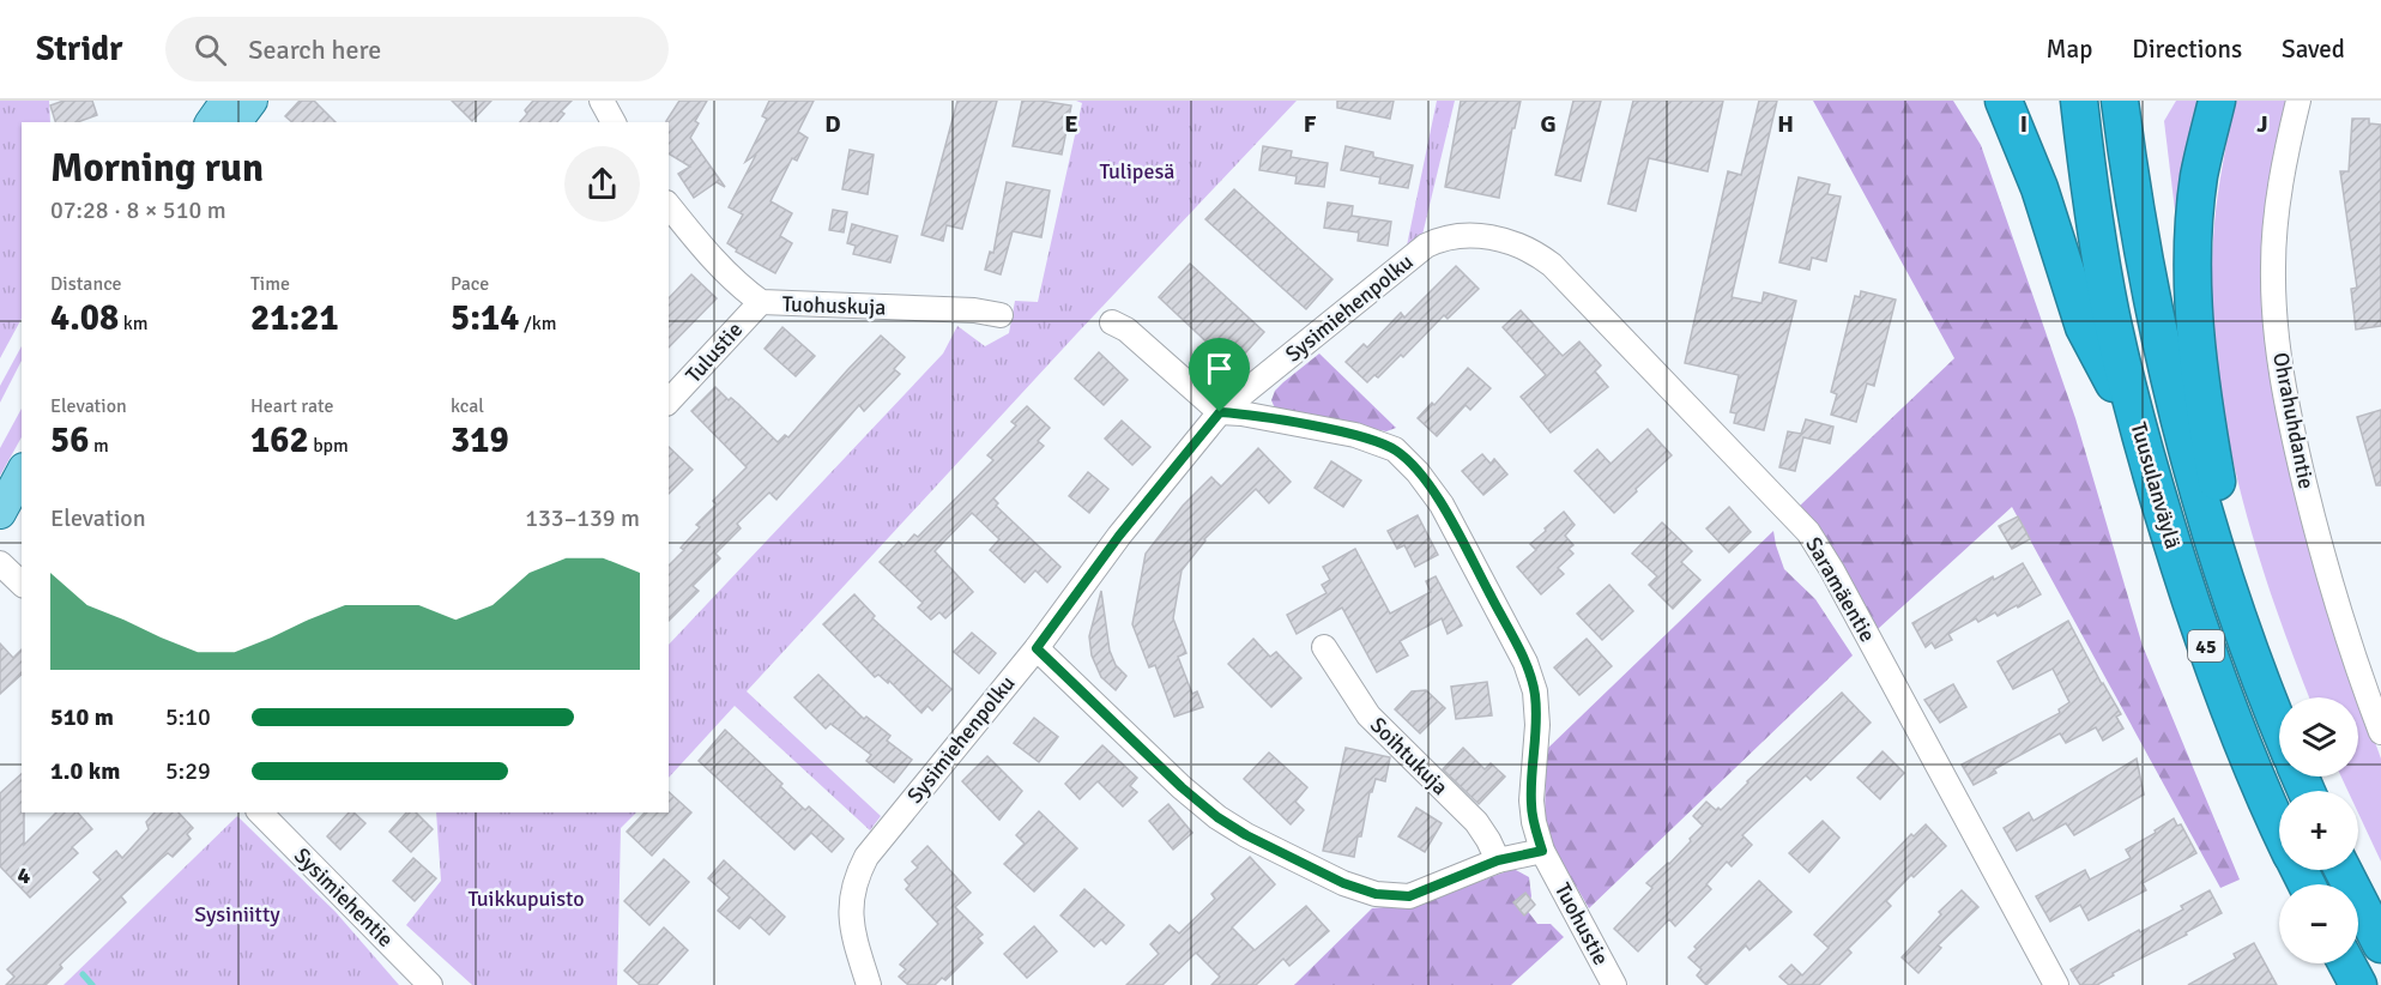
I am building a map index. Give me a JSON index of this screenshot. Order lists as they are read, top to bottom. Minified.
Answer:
{"streets":{"highway":["Tuusulanväylä","45"],"street":["Tuohuskuja","Sysimiehenpolku","Tulustie","Ohrahuhdantie","Saramäentie","Soihtukuja","Sysimiehentie","Tuohustie"]},"crossings":[["Tuohuskuja","Tulustie"],["Sysimiehenpolku","Saramäentie"],["Sysimiehenpolku","Tuohustie"]],"parks":["Tulipesä","Tuikkupuisto","Sysiniitty"],"page":{"header":"Stridr","search":"Search here","nav":["Map","Directions","Saved"],"heading":["Morning run","07:28 · 8 × 510 m"],"stats":[["Distance","4.08 km"],["Time","21:21"],["Pace","5:14 /km"],["Elevation","56 m"],["Heart rate","162 bpm"],["kcal","319"]],"chart":["Elevation","133–139 m"],"list":[{"name":"510 m","note":"5:10"},{"name":"1.0 km","note":"5:29"}],"map_buttons":["+","−"]},"grid":{"columns":["D","E","F","G","H","I","J"],"rows":["4"]}}
